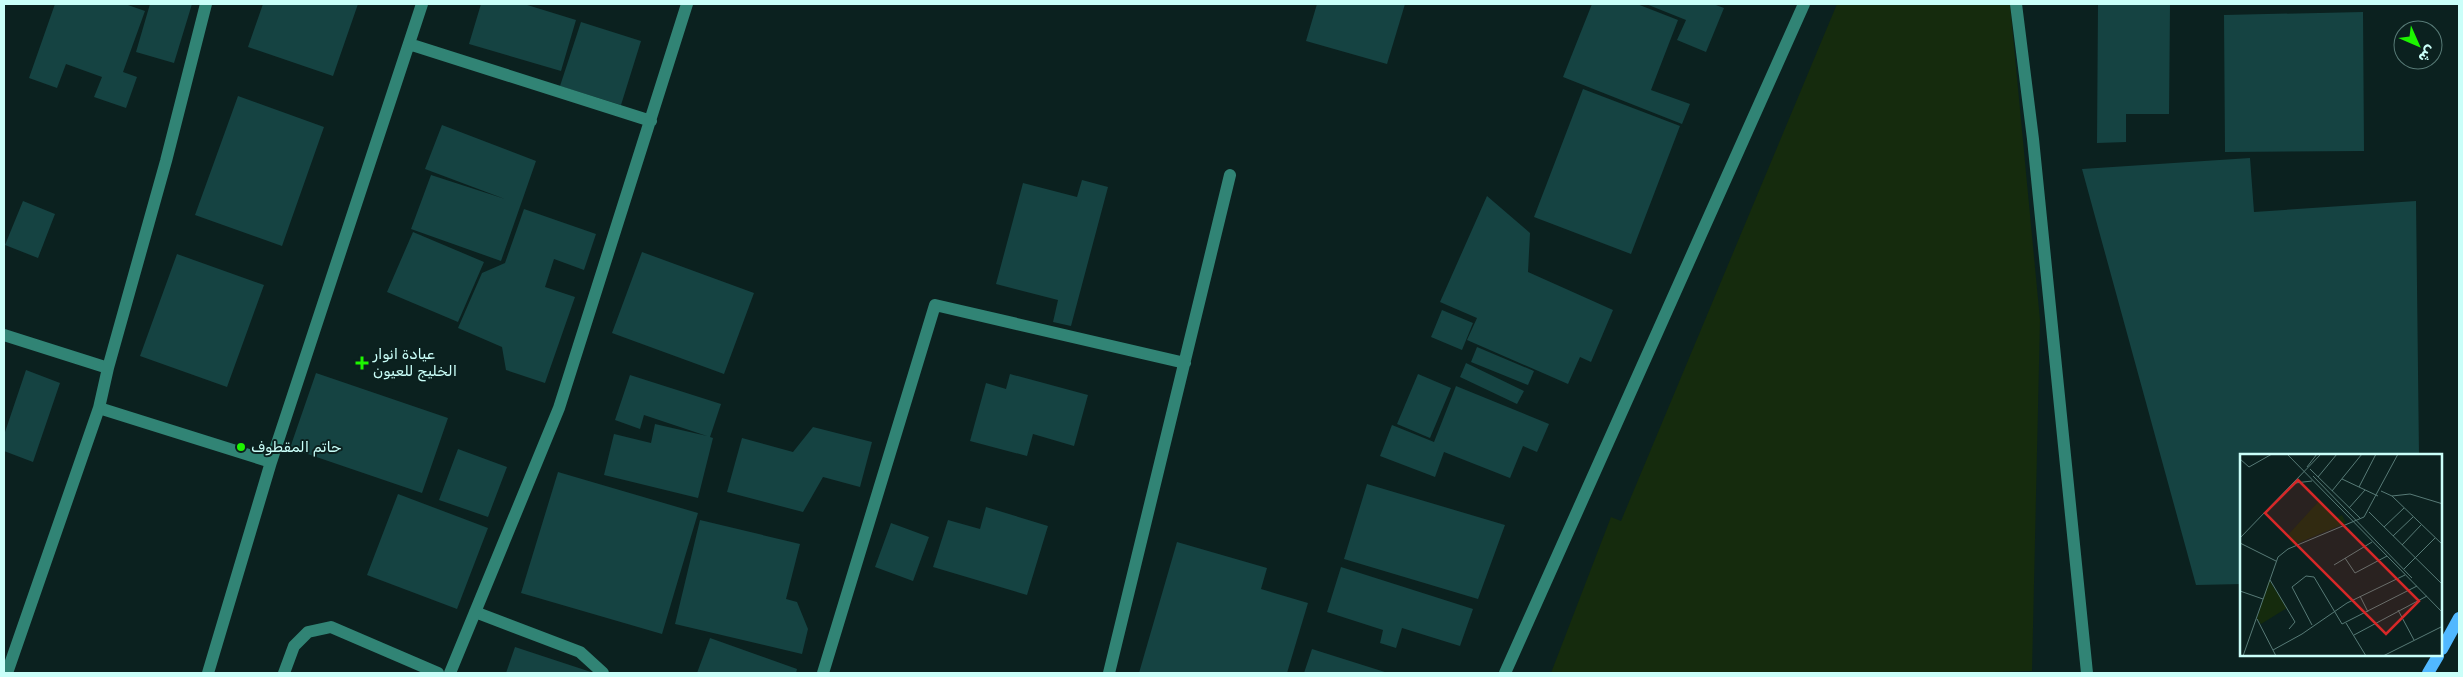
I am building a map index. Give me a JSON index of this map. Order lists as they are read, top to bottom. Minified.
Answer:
{"places":{"health":["عيادة انوار الخليج للعيون"],"other":["حاتم المقطوف"]},"north":"bottom right"}
